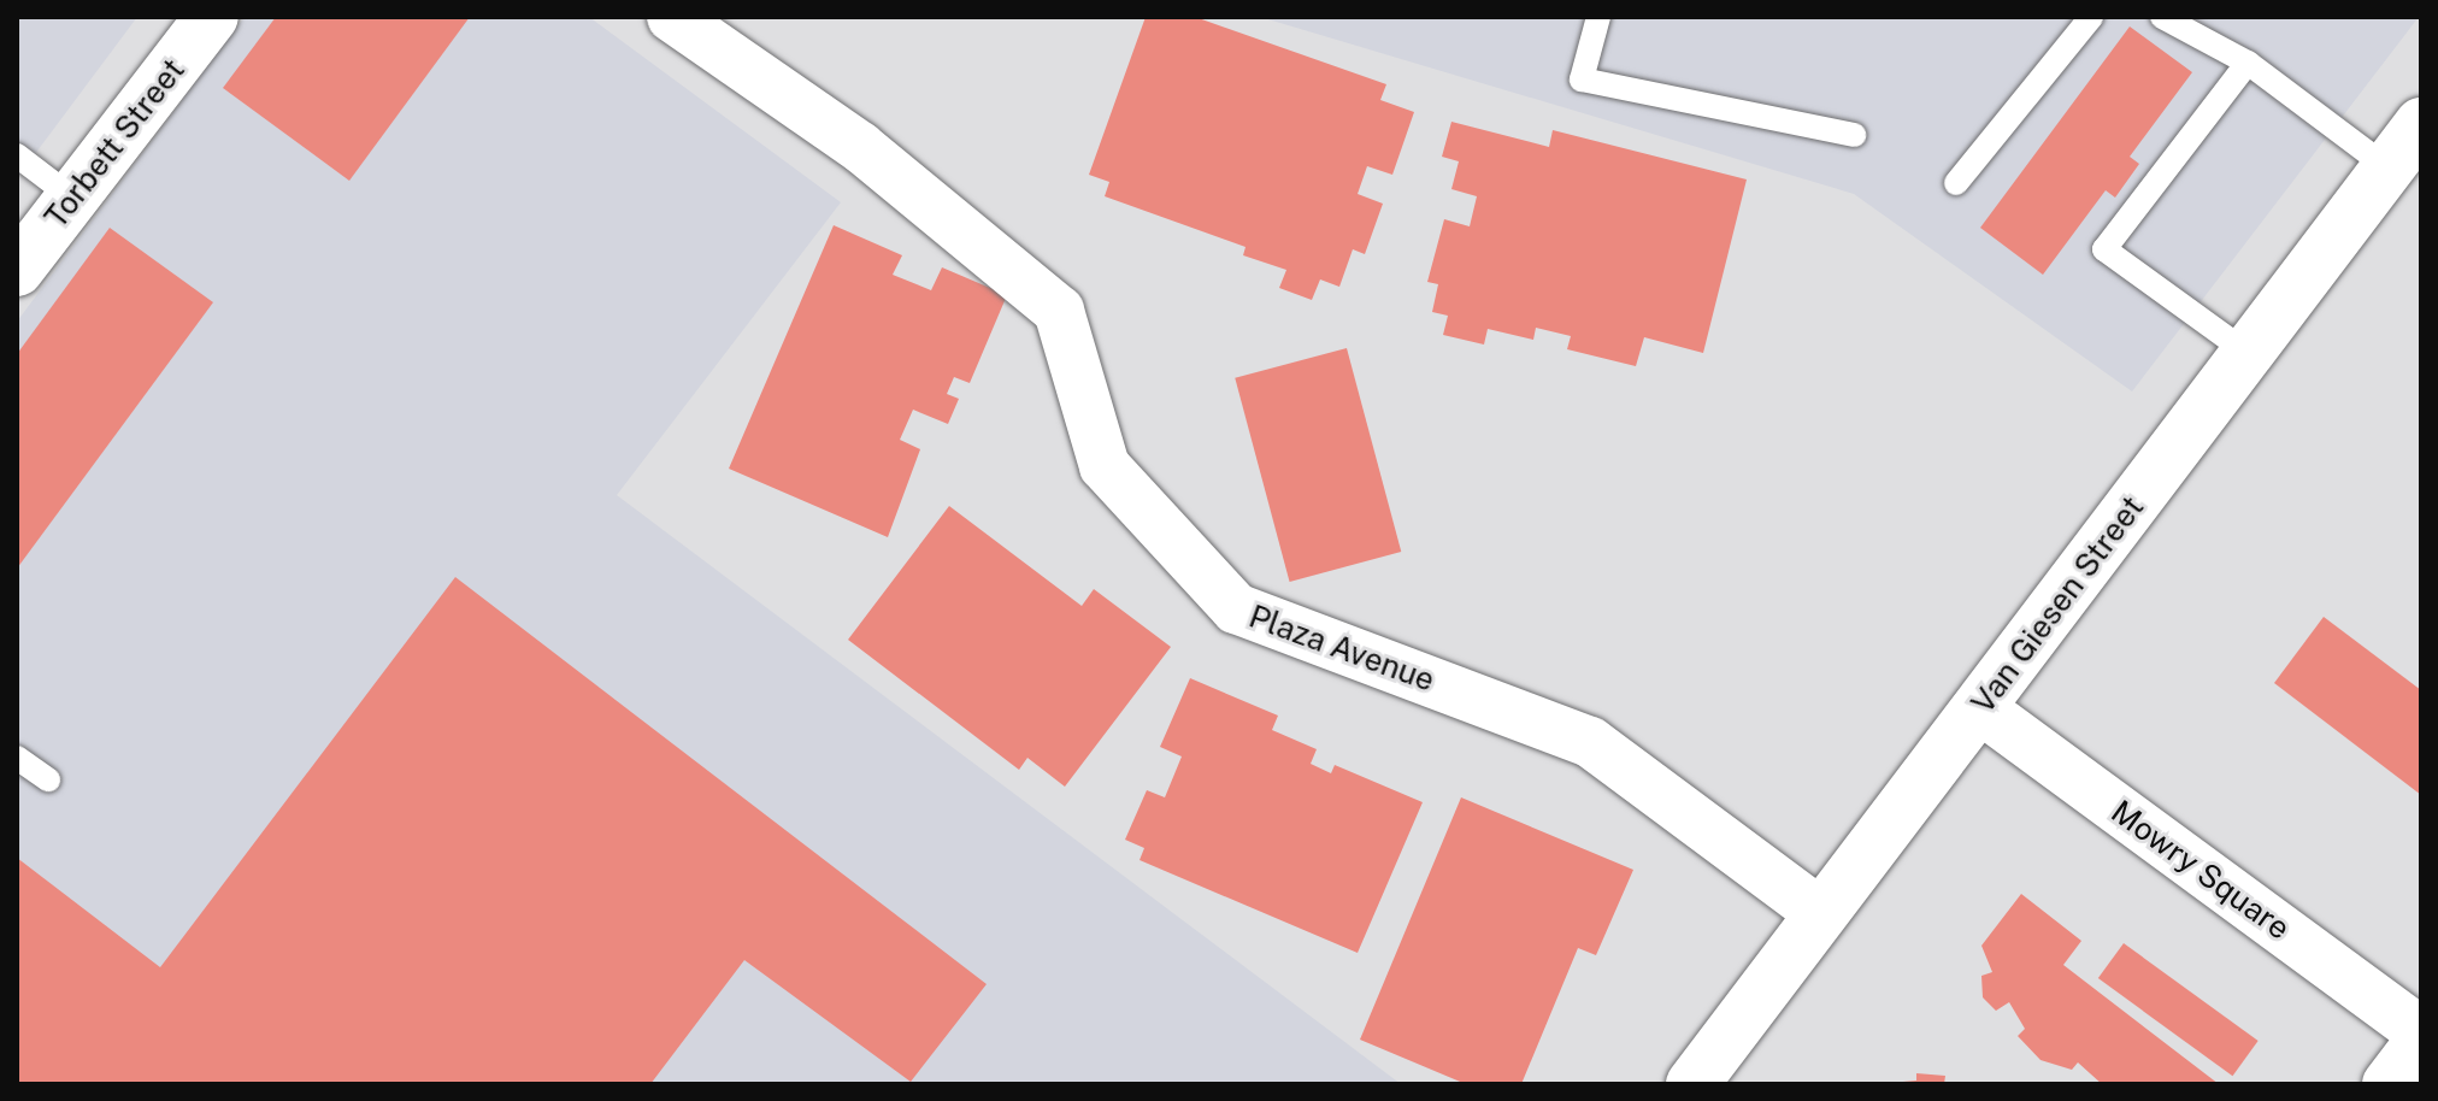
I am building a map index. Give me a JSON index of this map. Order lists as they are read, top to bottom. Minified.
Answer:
{"streets":{"main road":["Torbett Street","Van Giesen Street"],"street":["Plaza Avenue","Mowry Square"]},"crossings":[["Van Giesen Street","Plaza Avenue"],["Van Giesen Street","Mowry Square"]]}
